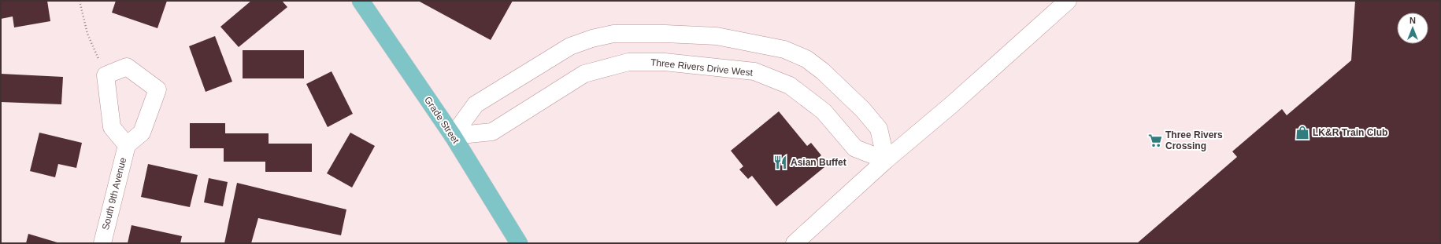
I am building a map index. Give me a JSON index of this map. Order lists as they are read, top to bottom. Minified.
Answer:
{"streets":{"main road":["Grade Street"],"street":["Three Rivers Drive West","South 9th Avenue"]},"crossings":[["Three Rivers Drive West","Grade Street"]],"places":{"shop":["LK&R Train Club"],"supermarket":["Three Rivers Crossing"],"restaurant":["Asian Buffet"]},"north":"top"}
